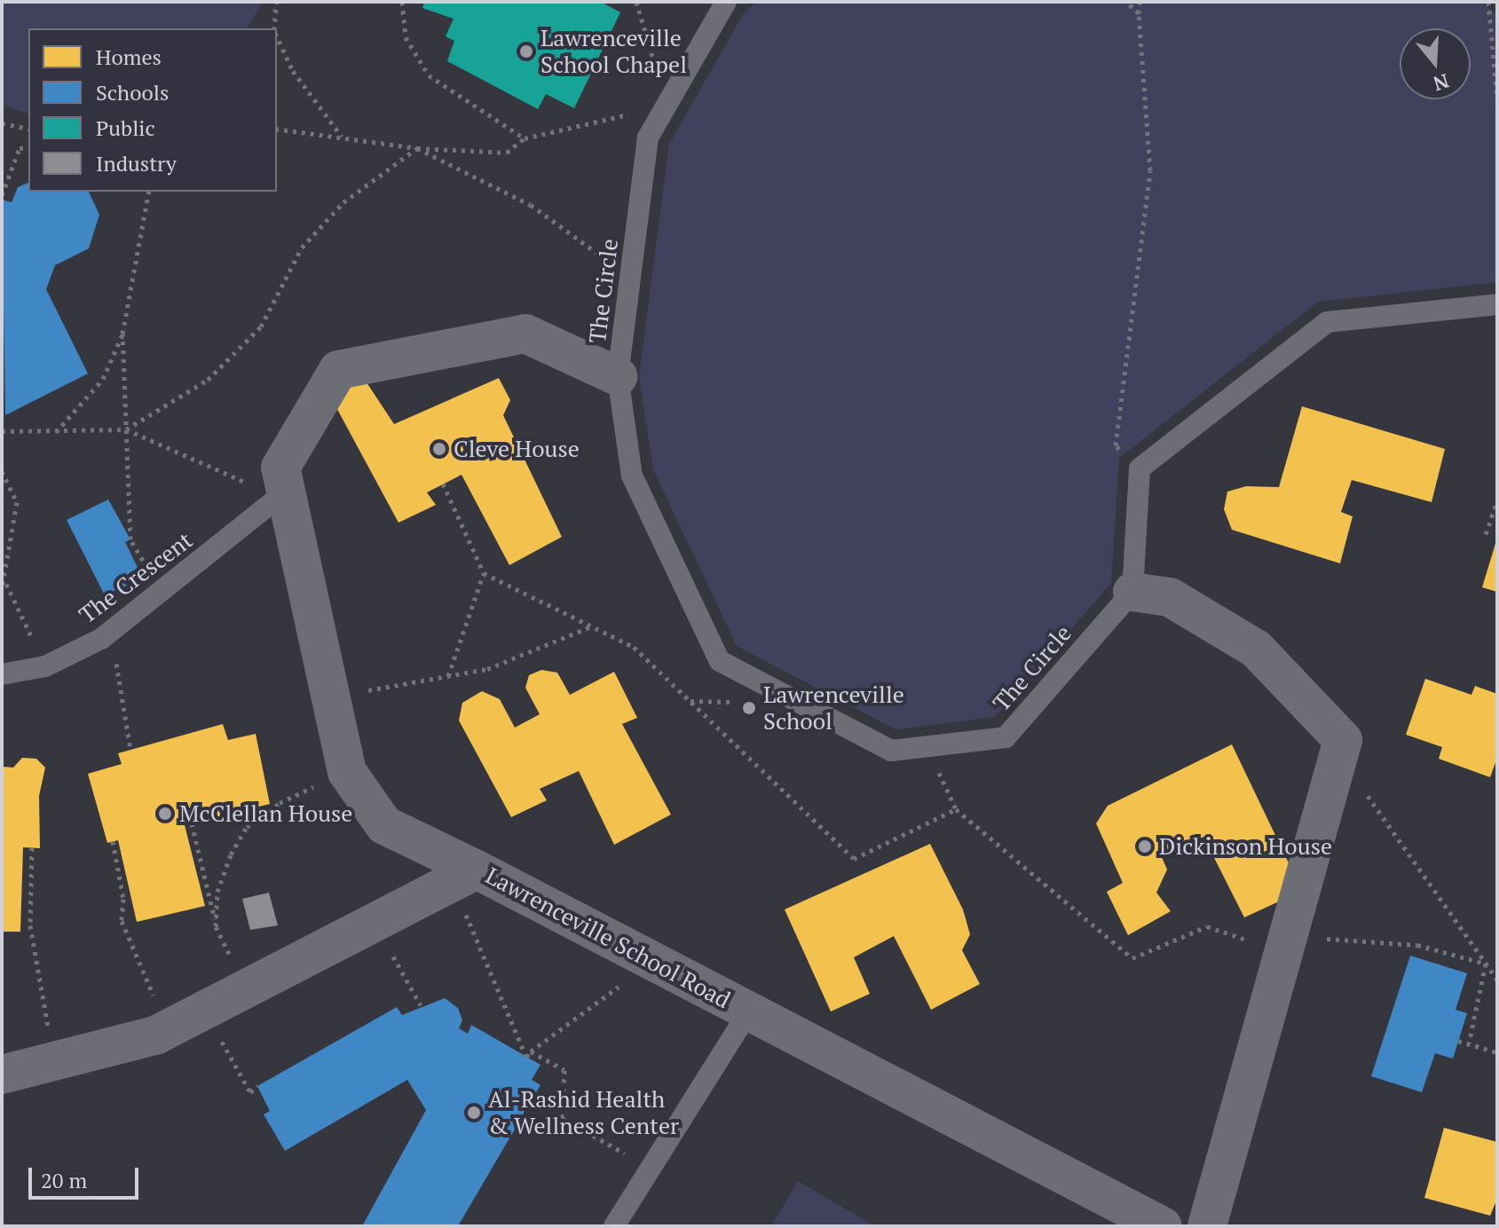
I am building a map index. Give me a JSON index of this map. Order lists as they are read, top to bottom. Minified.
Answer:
{"streets":{"street":["Lawrenceville School Road"],"lane":["The Circle","The Crescent"]},"places":["Lawrenceville School Chapel","Cleve House","Lawrenceville School","McClellan House","Dickinson House","Al-Rashid Health & Wellness Center"],"legend":["Homes","Schools","Public","Industry"],"scale_bar":"20 m","north":"bottom"}
